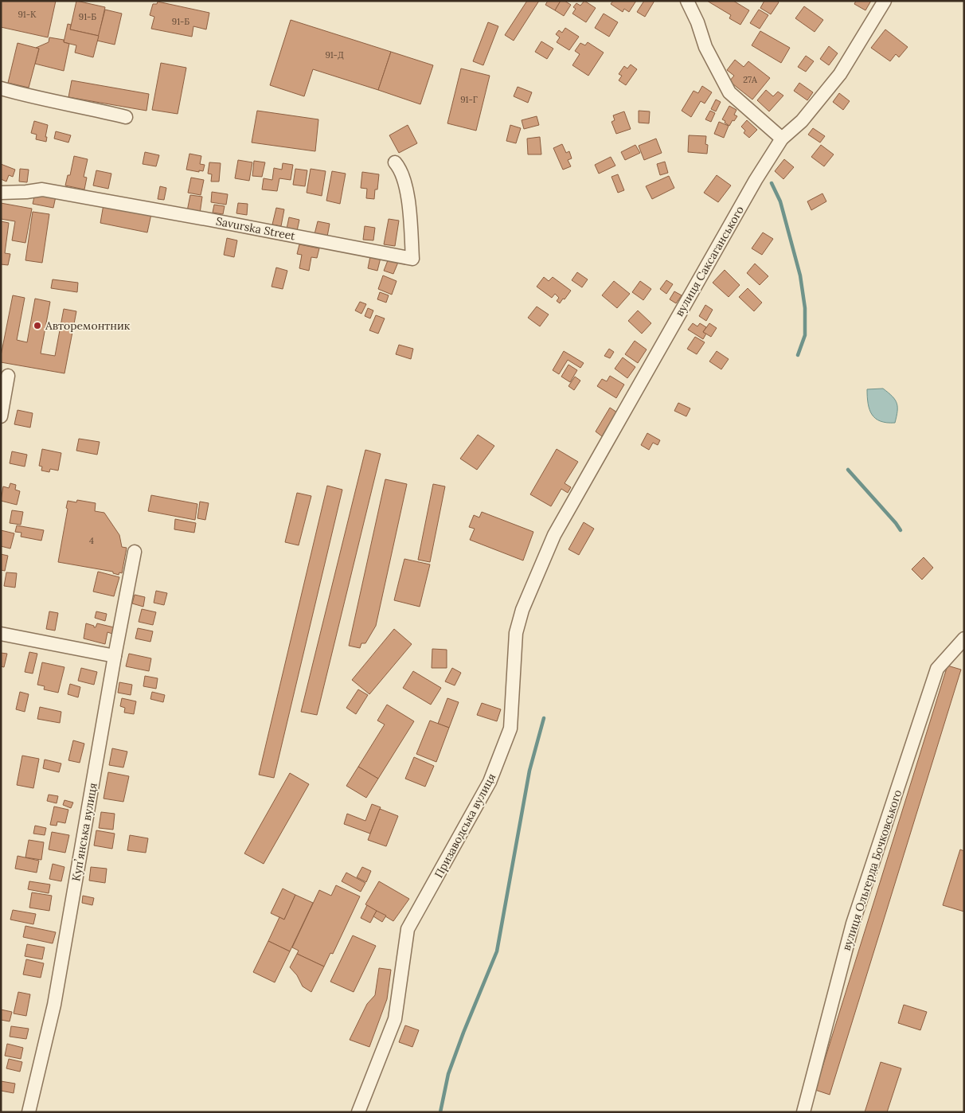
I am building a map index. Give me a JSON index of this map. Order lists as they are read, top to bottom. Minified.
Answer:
{"streets":{"street":["Savurska Street","вулиця Саксаганського","Призаводська вулиця","Купʼянська вулиця","вулиця Ольгерда Бочковського"]},"crossings":[["вулиця Саксаганського","Призаводська вулиця"]],"places":["Авторемонтник"],"house_numbers":["91-К","91-Б","91-Б","91-Д","27А","91-Г","4"]}
